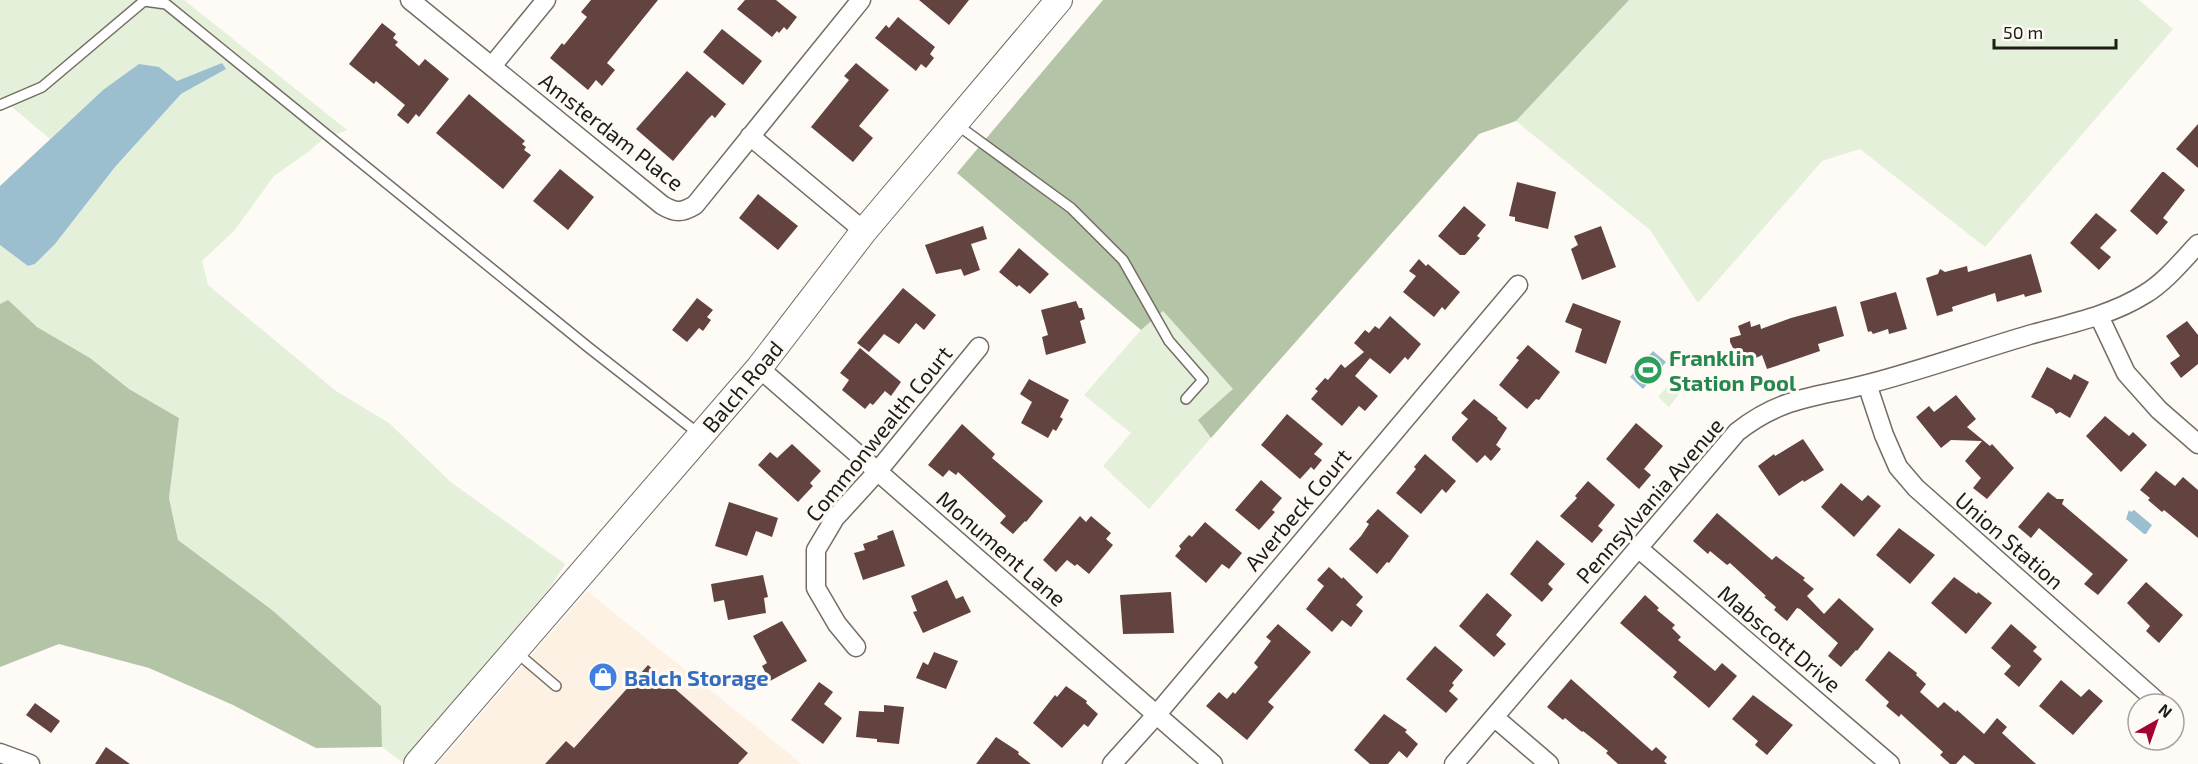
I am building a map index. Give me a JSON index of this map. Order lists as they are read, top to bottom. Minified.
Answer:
{"streets":{"street":["Amsterdam Place","Balch Road","Commonwealth Court","Pennsylvania Avenue","Averbeck Court","Union Station","Monument Lane","Mabscott Drive"]},"crossings":[["Balch Road","Monument Lane"],["Commonwealth Court","Monument Lane"],["Pennsylvania Avenue","Union Station"],["Pennsylvania Avenue","Mabscott Drive"],["Averbeck Court","Monument Lane"]],"places":{"sports":["Franklin Station Pool"],"shop":["Balch Storage"]},"scale_bar":"50 m","north":"top right"}
